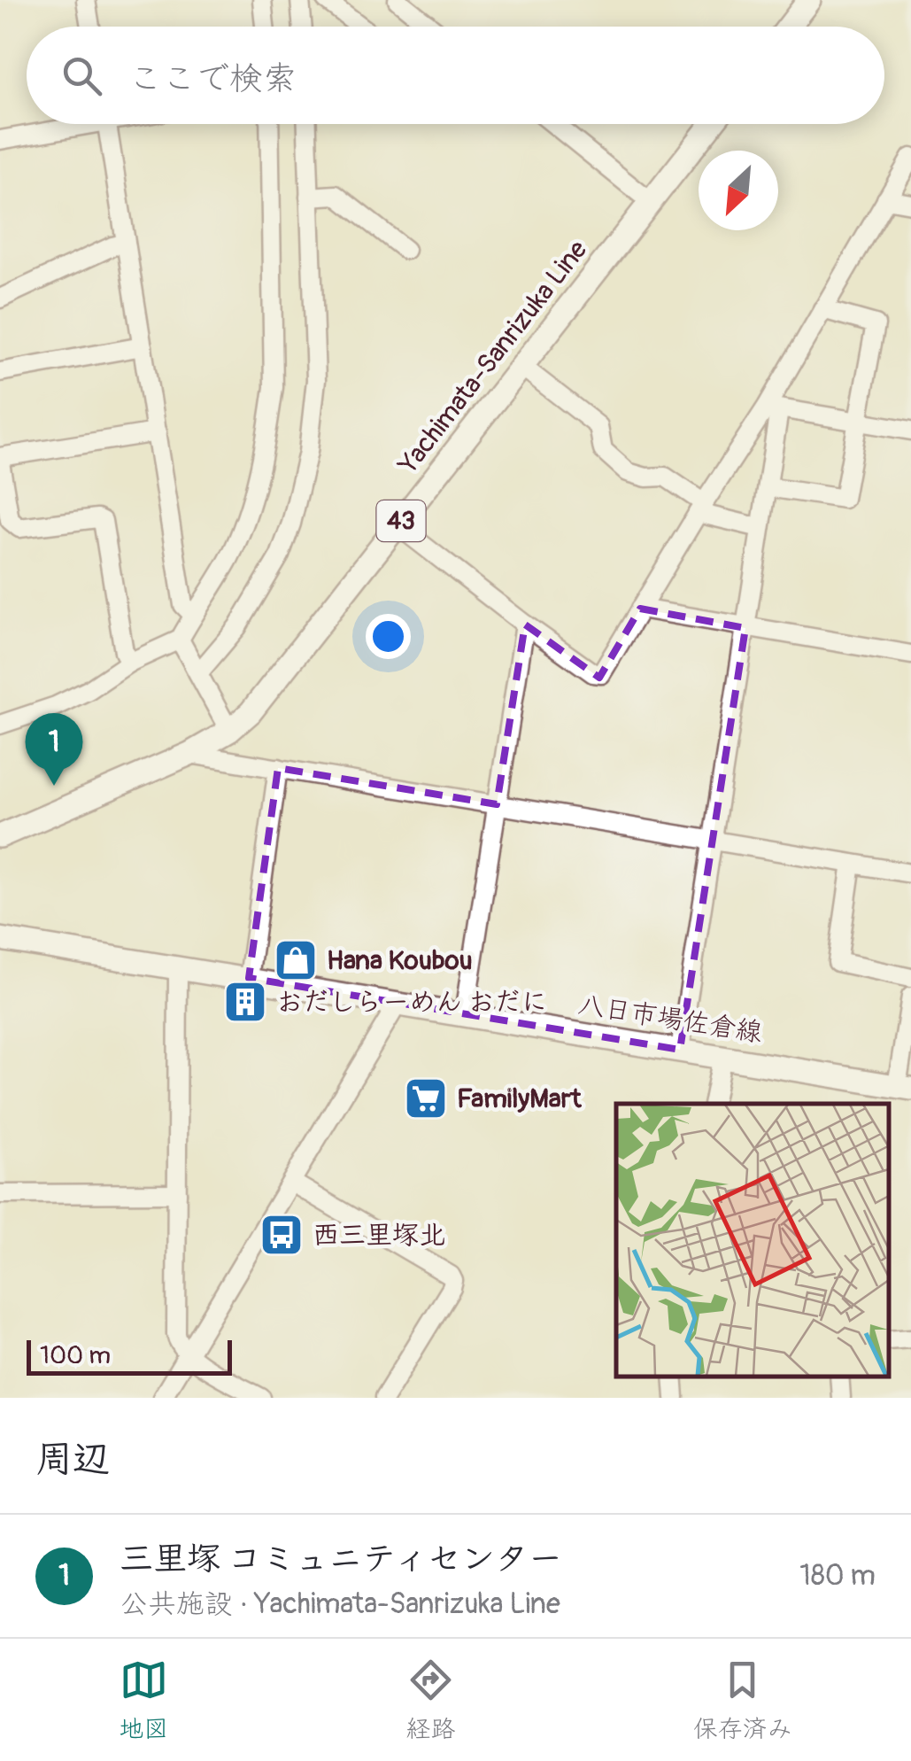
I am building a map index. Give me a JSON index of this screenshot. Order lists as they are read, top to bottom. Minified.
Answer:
{"streets":{"main road":["Yachimata-Sanrizuka Line","43","八日市場佐倉線"]},"places":{"shop":["Hana Koubou"],"building":["おだしらーめん おだに"],"supermarket":["FamilyMart"],"bus stop":["西三里塚北"]},"scale_bar":"100 m","north":"bottom left","page":{"search":"ここで検索","pins":"1","scale":"100 m","heading":"周辺","list":[{"mark":"1","name":"三里塚 コミュニティセンター","note":"公共施設 · Yachimata-Sanrizuka Line","value":"180 m"}],"nav":["地図","経路","保存済み"]}}
